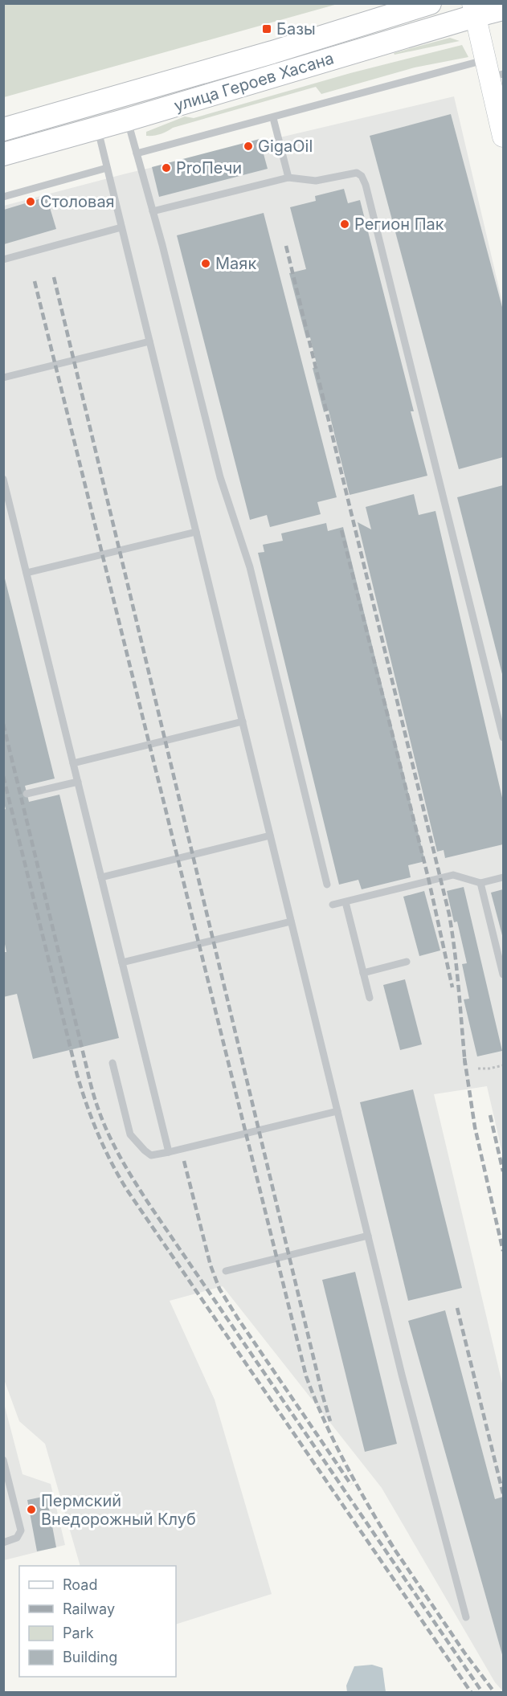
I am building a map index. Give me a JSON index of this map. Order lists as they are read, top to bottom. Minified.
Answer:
{"streets":{"main road":["улица Героев Хасана"]},"places":{"transit":["Базы"],"other":["GigaOil","ProПечи","Столовая","Регион Пак","Маяк","Пермский Внедорожный Клуб"]},"legend":["Road","Railway","Park","Building"]}
